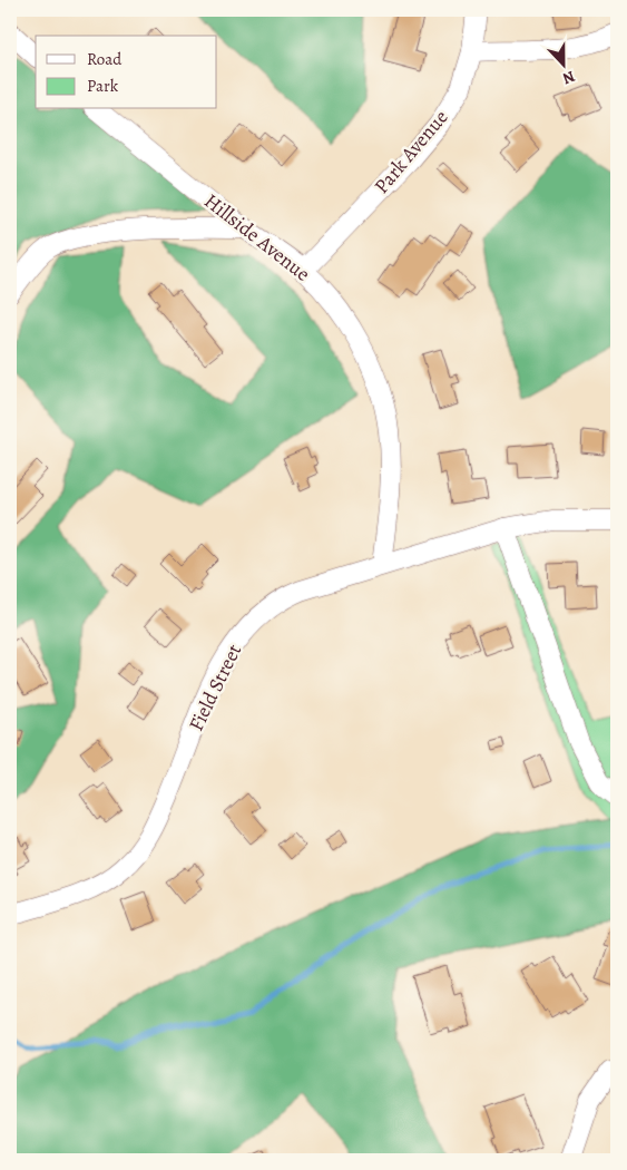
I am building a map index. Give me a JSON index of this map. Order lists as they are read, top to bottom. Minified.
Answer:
{"streets":{"street":["Park Avenue","Hillside Avenue","Field Street"]},"crossings":[["Park Avenue","Hillside Avenue"],["Hillside Avenue","Field Street"]],"legend":["Road","Park"],"north":"bottom"}
